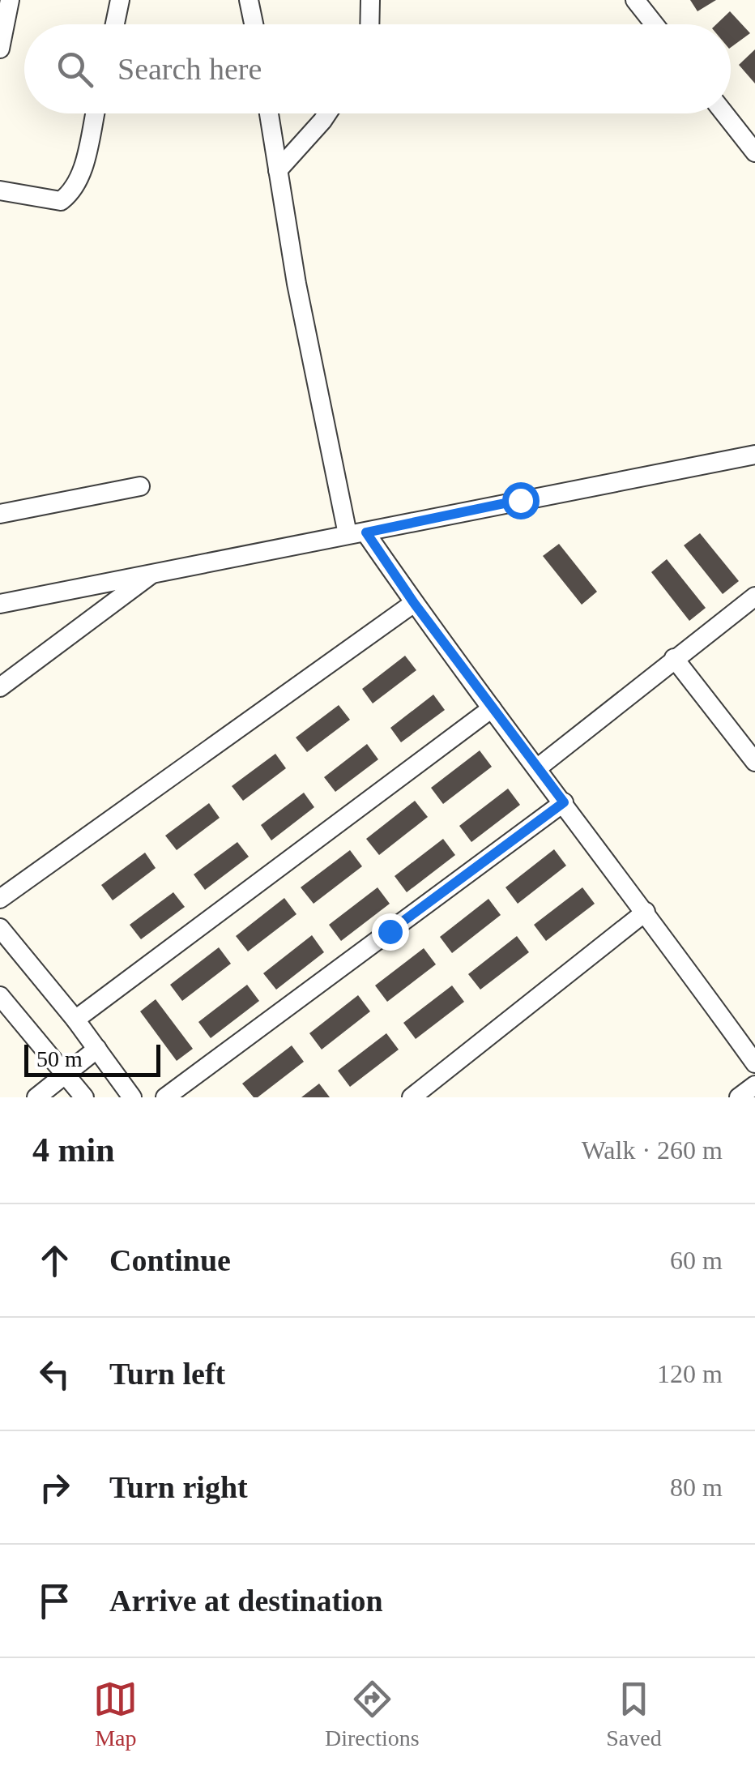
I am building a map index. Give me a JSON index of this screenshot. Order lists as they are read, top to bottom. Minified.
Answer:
{"scale_bar":"50 m","page":{"search":"Search here","scale":"50 m","heading":["4 min","Walk · 260 m"],"list":[["Continue","60 m"],["Turn left","120 m"],["Turn right","80 m"],"Arrive at destination"],"nav":["Map","Directions","Saved"]}}
